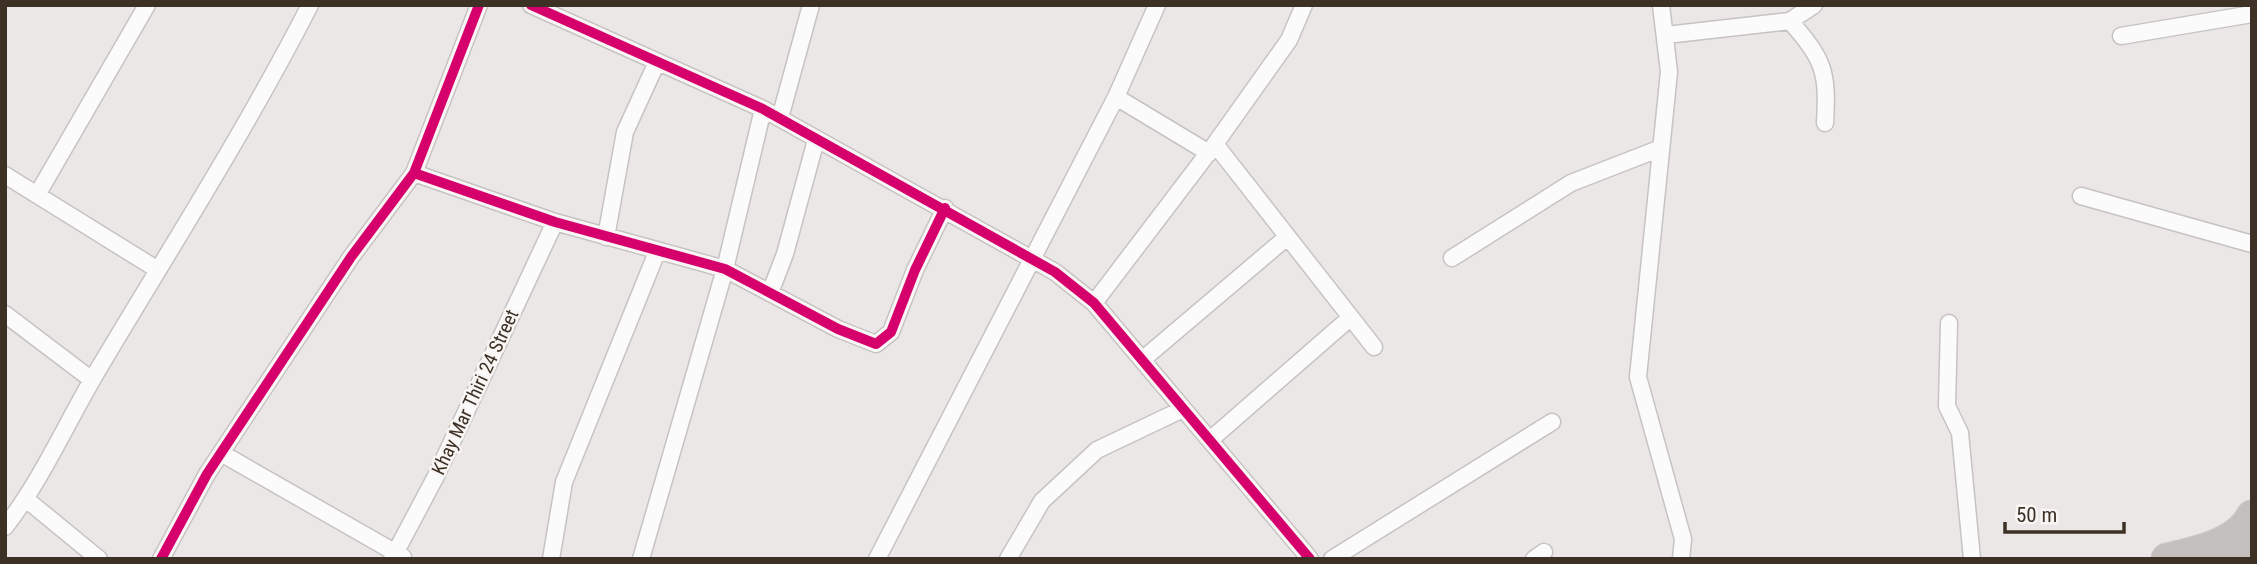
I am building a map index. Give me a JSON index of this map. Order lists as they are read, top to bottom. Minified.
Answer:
{"streets":{"street":["Khay Mar Thiri 24 Street"]},"scale_bar":"50 m"}
